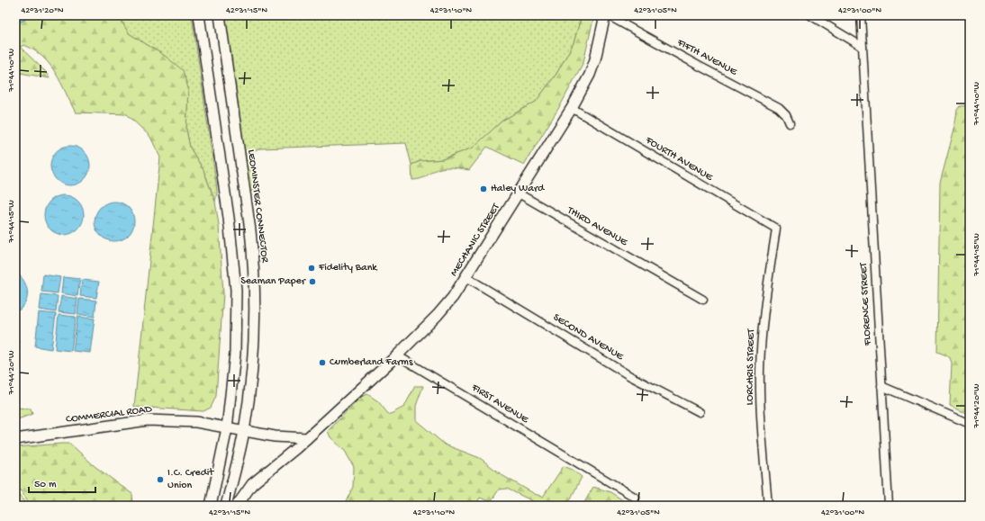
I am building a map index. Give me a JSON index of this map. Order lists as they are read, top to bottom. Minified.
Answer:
{"streets":{"main road":["LEOMINSTER CONNECTOR","MECHANIC STREET","COMMERCIAL ROAD"],"street":["FIFTH AVENUE","FOURTH AVENUE","THIRD AVENUE","FLORENCE STREET","SECOND AVENUE","LORCHRIS STREET","FIRST AVENUE"]},"crossings":[["FOURTH AVENUE","MECHANIC STREET"],["FOURTH AVENUE","LORCHRIS STREET"],["THIRD AVENUE","MECHANIC STREET"],["MECHANIC STREET","SECOND AVENUE"],["MECHANIC STREET","FIRST AVENUE"]],"places":["Haley Ward","Fidelity Bank","Seaman Paper","Cumberland Farms","I.C. Credit Union"],"scale_bar":"50 m","coordinates":["42°31'20\"N","42°31'15\"N","42°31'10\"N","42°31'05\"N","42°31'00\"N","71°44'10\"W","71°44'15\"W","71°44'20\"W"]}
